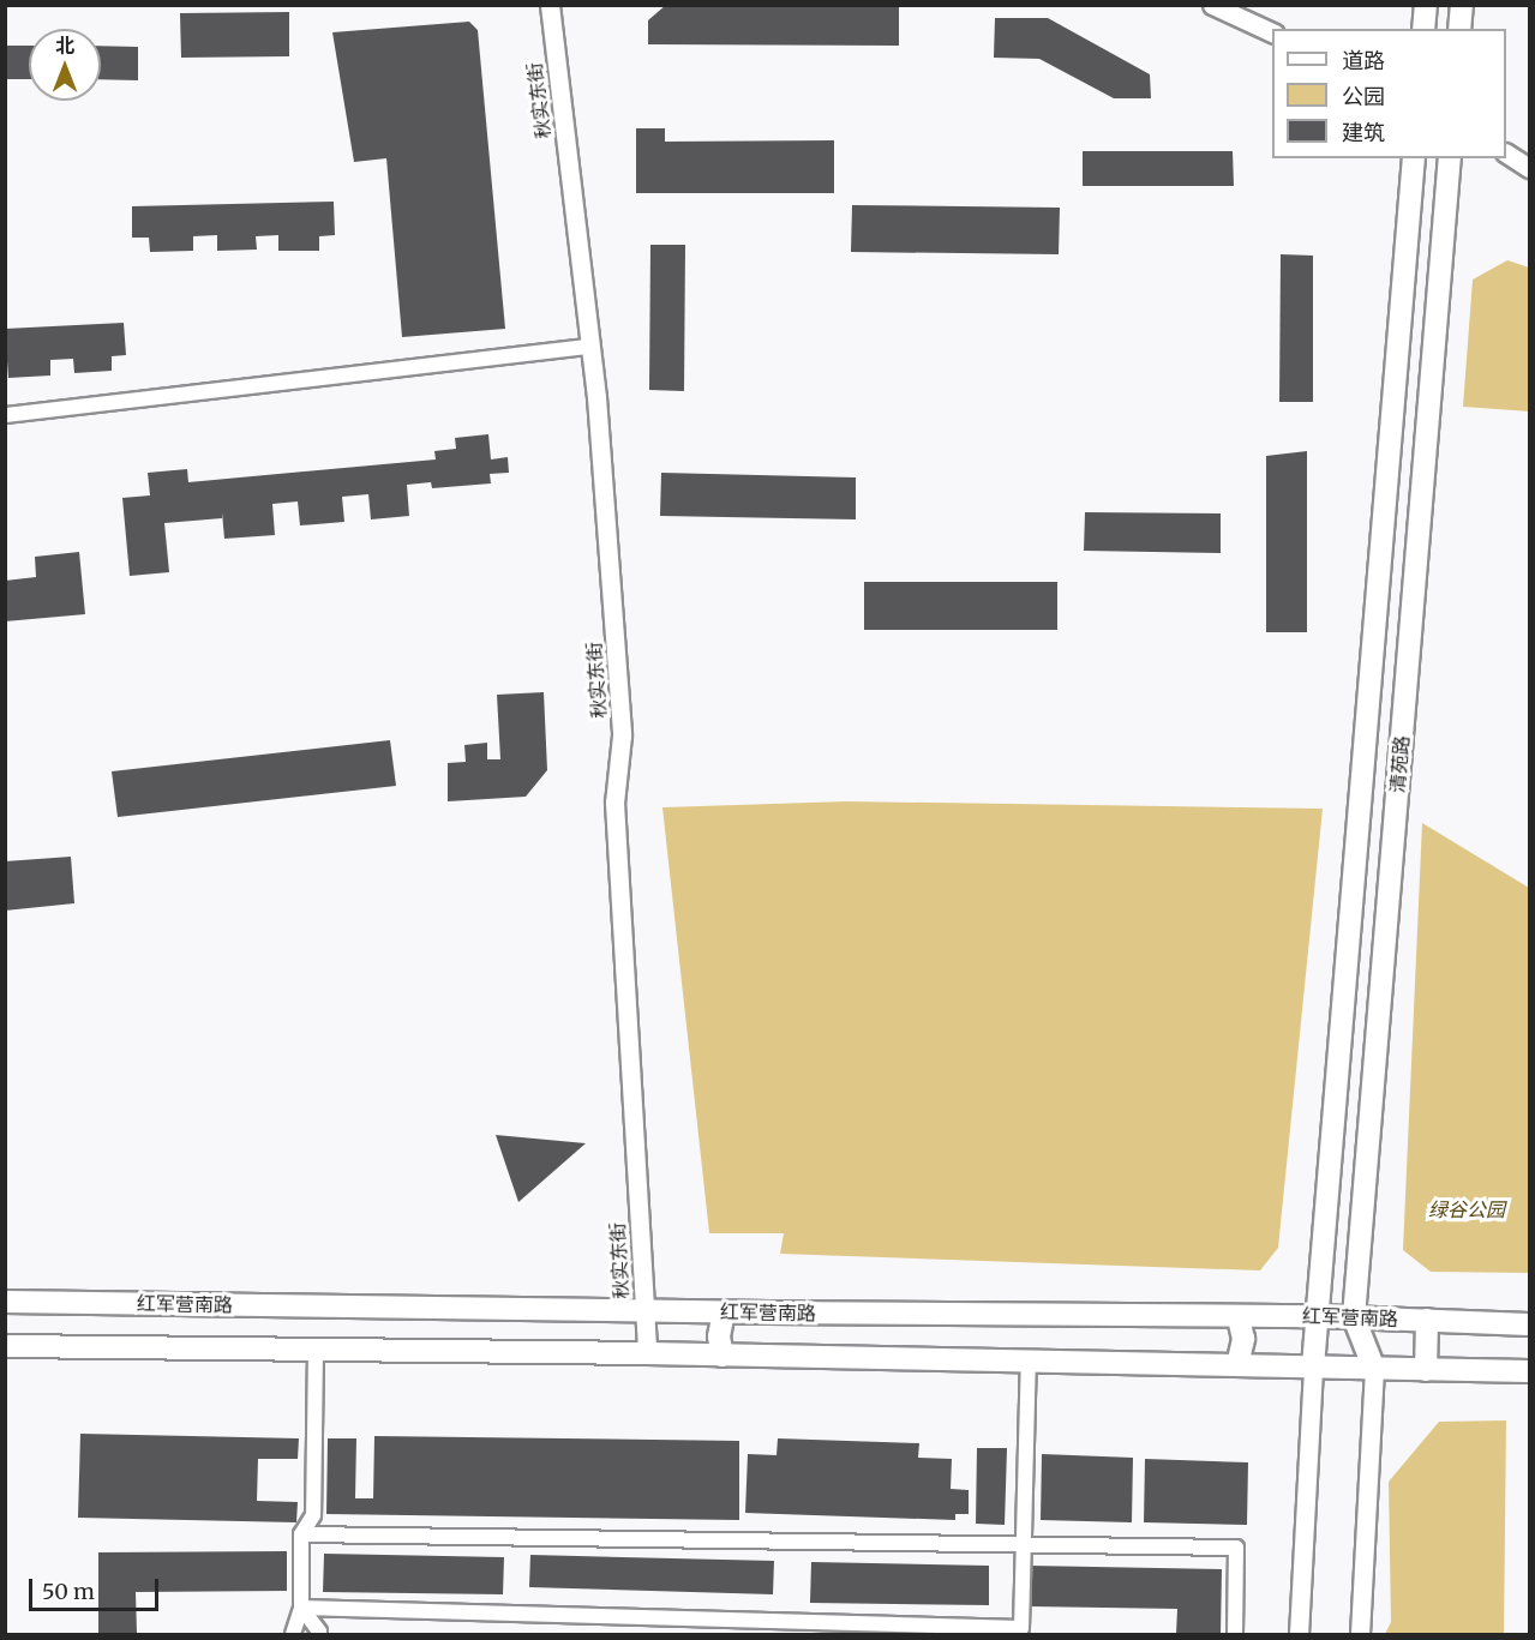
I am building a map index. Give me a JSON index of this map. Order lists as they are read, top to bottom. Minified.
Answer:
{"streets":{"main road":["清苑路","红军营南路"],"street":["秋实东街"]},"crossings":[["秋实东街","红军营南路"],["清苑路","红军营南路"]],"parks":["绿谷公园"],"legend":["道路","公园","建筑"],"scale_bar":"50 m","north":"top"}
